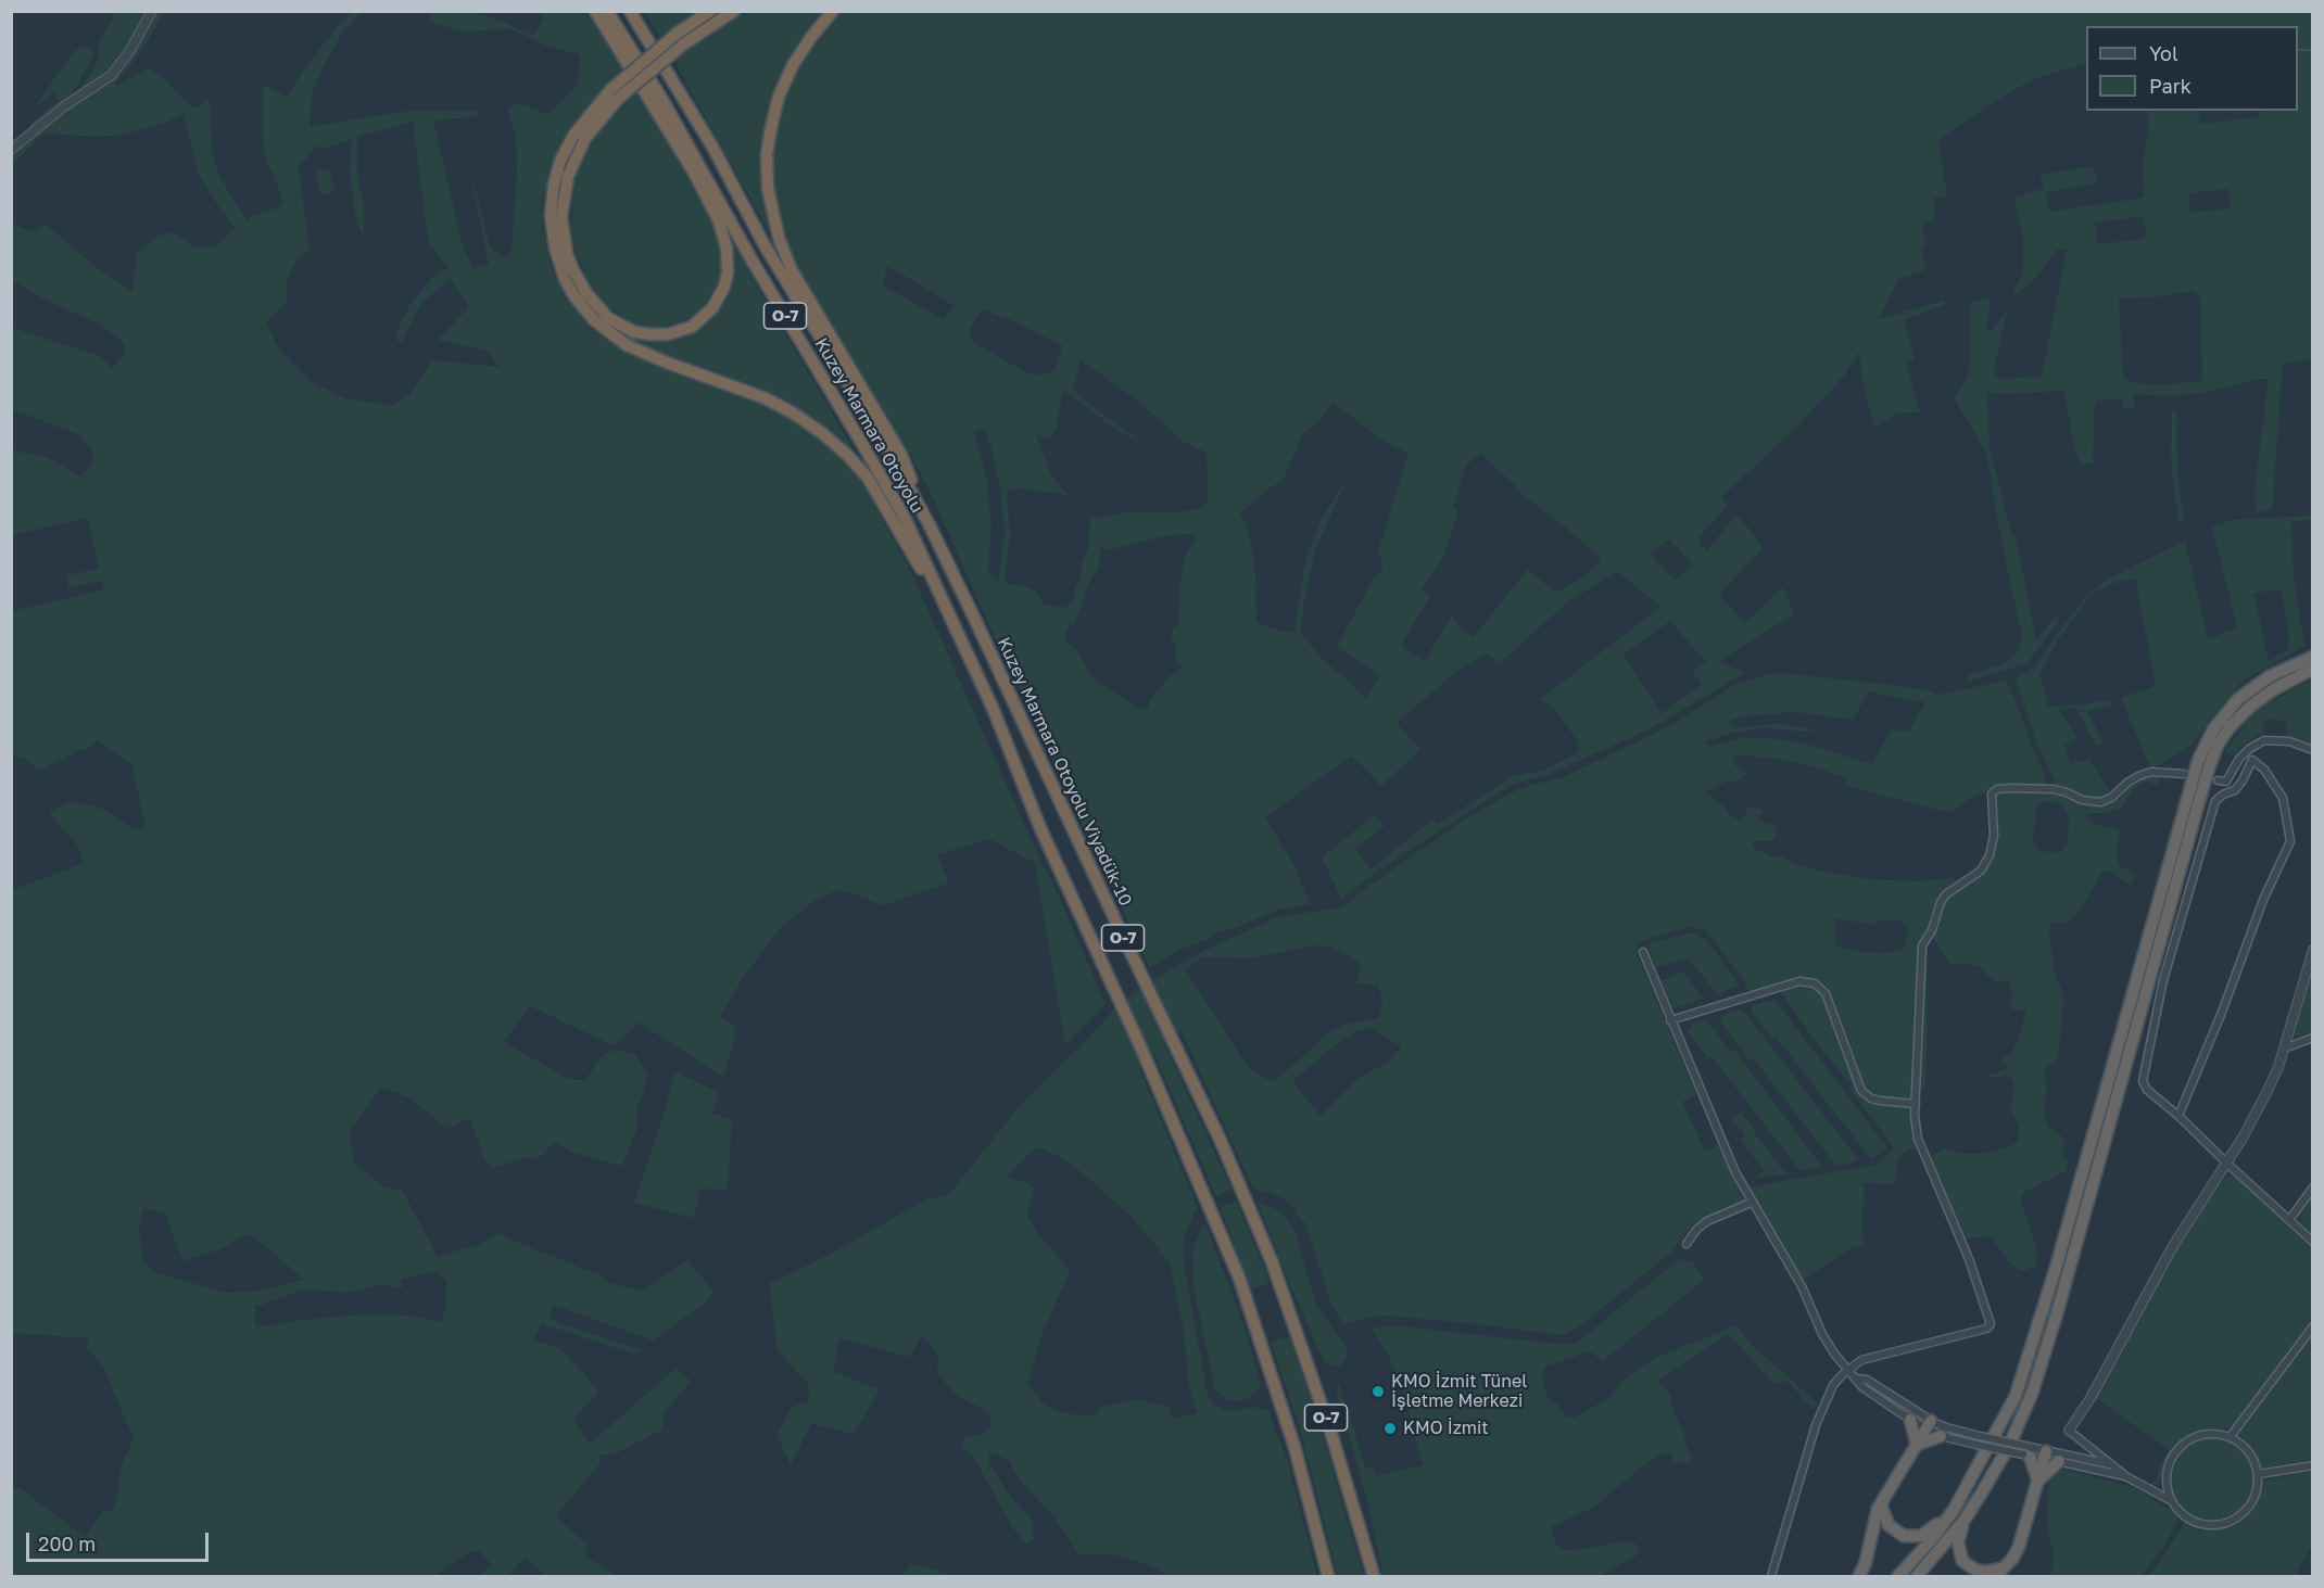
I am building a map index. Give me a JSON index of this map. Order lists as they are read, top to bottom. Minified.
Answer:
{"streets":{"highway":["O-7","Kuzey Marmara Otoyolu","Kuzey Marmara Otoyolu Viyadük-10"]},"crossings":[["O-7","Kuzey Marmara Otoyolu"],["Kuzey Marmara Otoyolu","Kuzey Marmara Otoyolu Viyadük-10"]],"places":["KMO İzmit Tünel İşletme Merkezi","KMO İzmit"],"legend":["Yol","Park"],"scale_bar":"200 m"}
